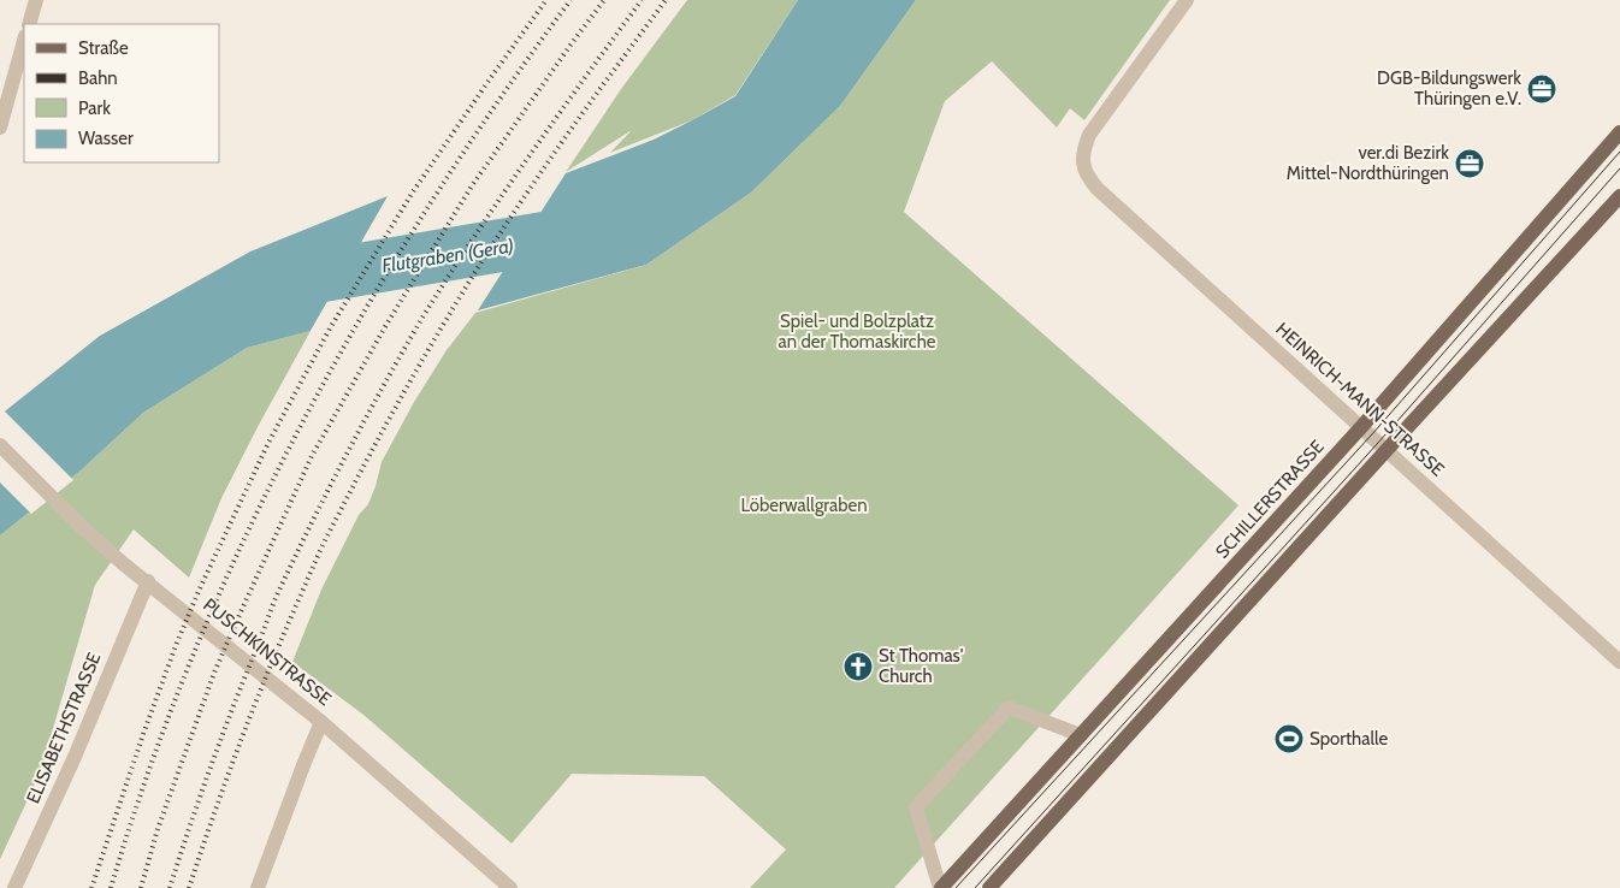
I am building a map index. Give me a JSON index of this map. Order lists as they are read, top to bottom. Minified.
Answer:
{"streets":{"main road":["SCHILLERSTRASSE"],"street":["HEINRICH-MANN-STRASSE","PUSCHKINSTRASSE","ELISABETHSTRASSE"]},"crossings":[["HEINRICH-MANN-STRASSE","SCHILLERSTRASSE"],["PUSCHKINSTRASSE","ELISABETHSTRASSE"]],"water":["Flutgraben (Gera)"],"parks":["Spiel- und Bolzplatz an der Thomaskirche","Löberwallgraben"],"places":{"office":["DGB-Bildungswerk Thüringen e.V.","ver.di Bezirk Mittel-Nordthüringen"],"church":["St Thomas' Church"],"sports":["Sporthalle"]},"legend":["Straße","Bahn","Park","Wasser"]}
